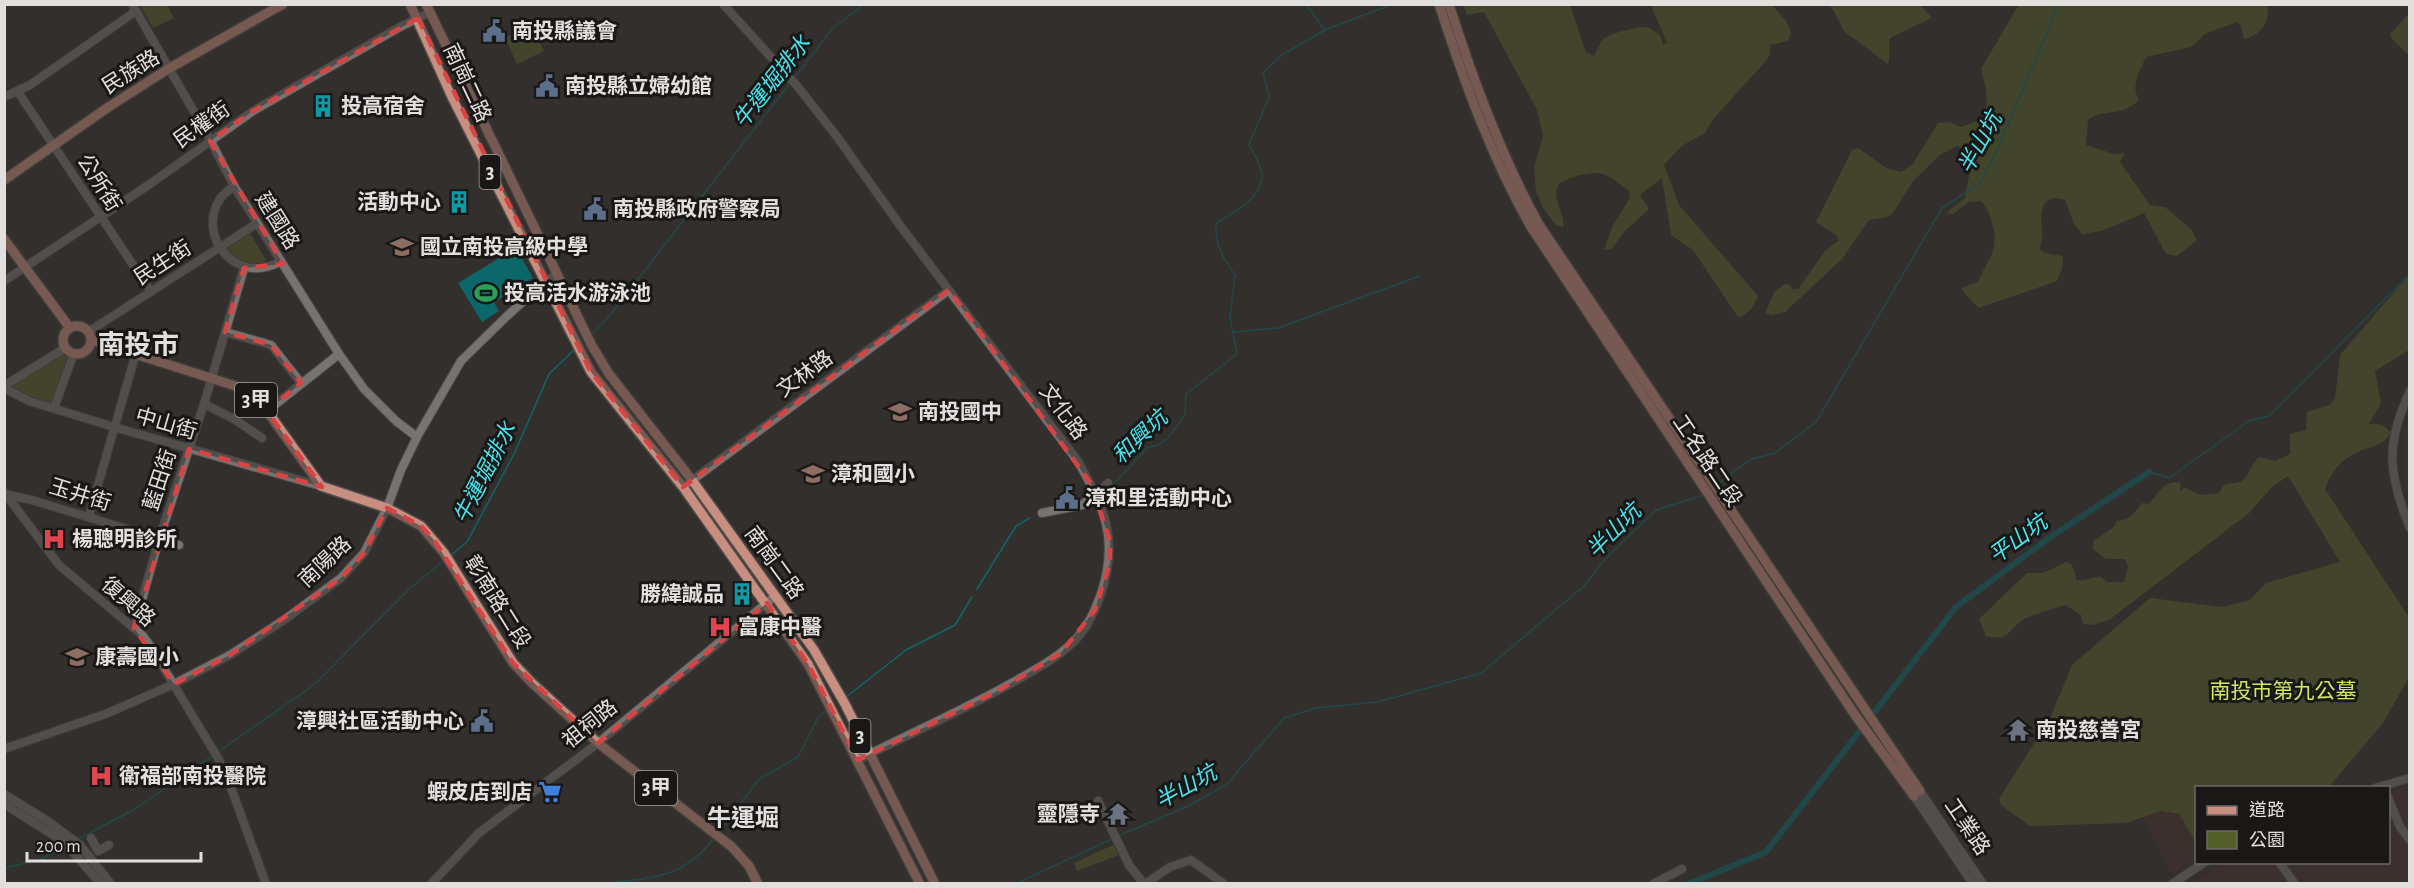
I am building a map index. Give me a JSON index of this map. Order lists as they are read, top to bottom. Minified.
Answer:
{"streets":{"main road":["民族路","南崗二路","3","3甲","工名路二段","彰南路二段"],"street":["民權街","公所街","建國路","民生街","文林路","文化路","中山街","藍田街","玉井街","南陽路","復興路","祖祠路","工業路"]},"crossings":[["民族路","公所街"],["民族路","建國路"],["南崗二路","民權街"],["南崗二路","文林路"],["南崗二路","文化路"],["南崗二路","南陽路"],["南崗二路","祖祠路"],["民權街","公所街"],["民權街","建國路"],["公所街","民生街"],["建國路","民生街"],["建國路","南陽路"],["民生街","3甲"],["文林路","文化路"],["3甲","中山街"],["3甲","藍田街"],["3甲","彰南路二段"],["中山街","藍田街"],["中山街","彰南路二段"],["工名路二段","工業路"],["藍田街","玉井街"],["藍田街","復興路"],["玉井街","復興路"],["南陽路","復興路"],["南陽路","彰南路二段"],["彰南路二段","祖祠路"]],"districts":["南投市","牛運堀"],"water":["牛運堀排水","半山坑","和興坑","平山坑"],"parks":["南投市第九公墓"],"places":{"public building":["南投縣議會","南投縣立婦幼館","南投縣政府警察局","漳和里活動中心","漳興社區活動中心"],"building":["投高宿舍","活動中心","勝緯誠品"],"school or university":["國立南投高級中學","南投國中","漳和國小","康壽國小"],"sports":["投高活水游泳池"],"hospital":["楊聰明診所","富康中醫","衛福部南投醫院"],"temple":["南投慈善宮","靈隱寺"],"supermarket":["蝦皮店到店"]},"legend":["道路","公園"],"scale_bar":"200 m"}
